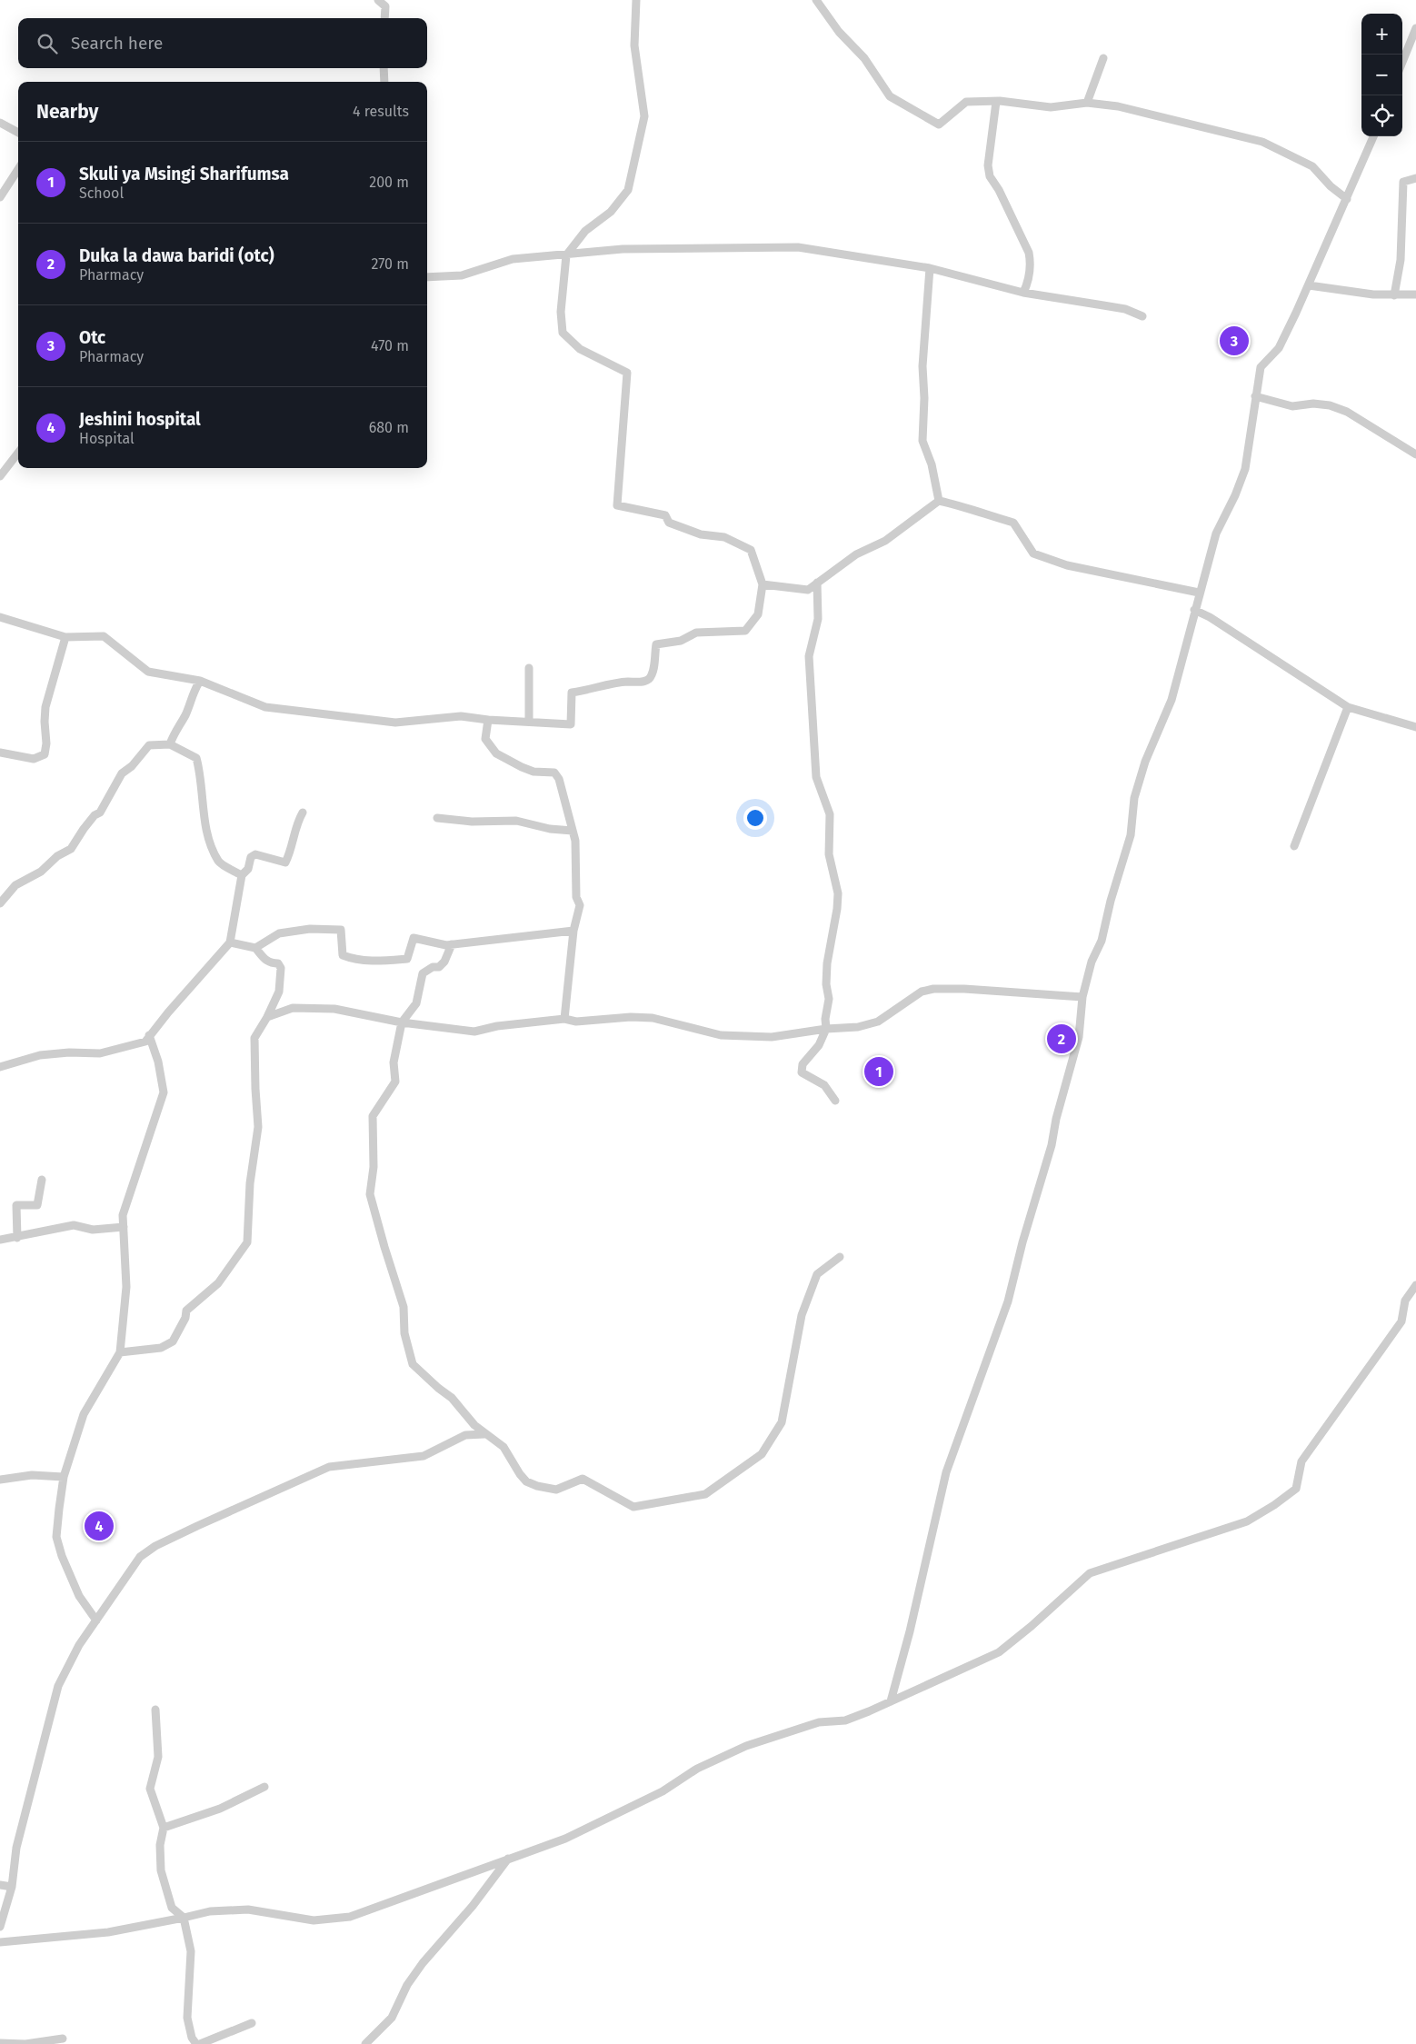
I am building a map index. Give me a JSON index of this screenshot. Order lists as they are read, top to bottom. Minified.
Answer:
{"page":{"map_buttons":["+","−"],"search":"Search here","heading":["Nearby","4 results"],"list":[{"mark":"1","name":"Skuli ya Msingi Sharifumsa","note":"School","value":"200 m"},{"mark":"2","name":"Duka la dawa baridi (otc)","note":"Pharmacy","value":"270 m"},{"mark":"3","name":"Otc","note":"Pharmacy","value":"470 m"},{"mark":"4","name":"Jeshini hospital","note":"Hospital","value":"680 m"}],"pins":["3","2","1","4"]}}
